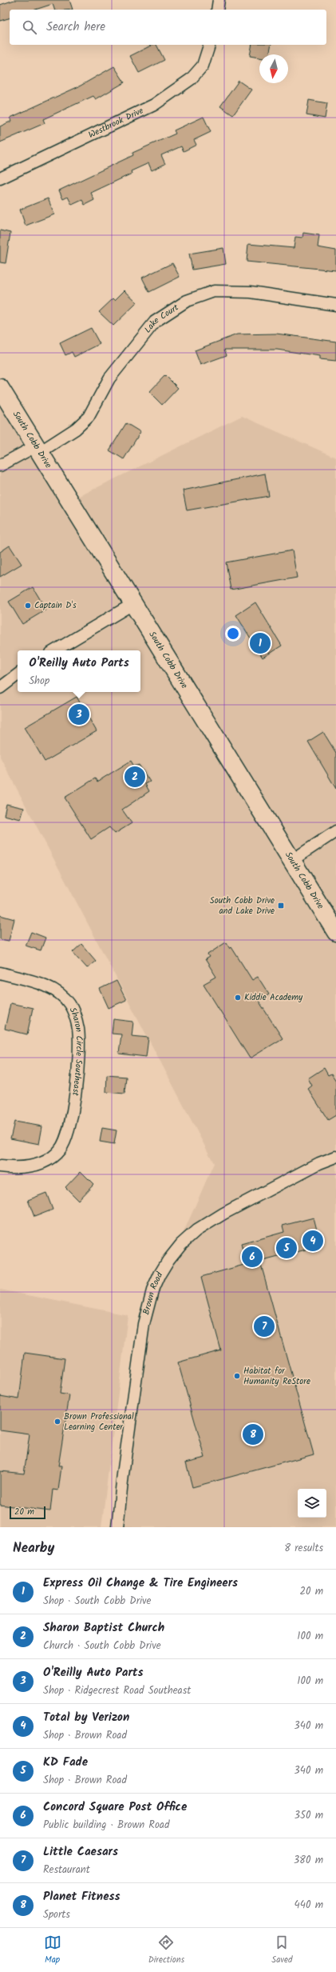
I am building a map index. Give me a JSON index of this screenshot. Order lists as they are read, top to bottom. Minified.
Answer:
{"streets":{"main road":["South Cobb Drive"],"street":["Westbrook Drive","Lake Court","Sharon Circle Southeast","Brown Road"]},"crossings":[["Lake Court","South Cobb Drive"]],"places":{"other":["Captain D's","Kiddie Academy","Habitat for Humanity ReStore","Brown Professional Learning Center"],"transit":["South Cobb Drive and Lake Drive"]},"scale_bar":"20 m","north":"bottom","page":{"search":"Search here","pins":["1","3","2","4","5","6","7","8"],"popup":["O'Reilly Auto Parts","Shop"],"scale":"20 m","heading":["Nearby","8 results"],"list":[{"mark":"1","name":"Express Oil Change & Tire Engineers","note":"Shop · South Cobb Drive","value":"20 m"},{"mark":"2","name":"Sharon Baptist Church","note":"Church · South Cobb Drive","value":"100 m"},{"mark":"3","name":"O'Reilly Auto Parts","note":"Shop · Ridgecrest Road Southeast","value":"100 m"},{"mark":"4","name":"Total by Verizon","note":"Shop · Brown Road","value":"340 m"},{"mark":"5","name":"KD Fade","note":"Shop · Brown Road","value":"340 m"},{"mark":"6","name":"Concord Square Post Office","note":"Public building · Brown Road","value":"350 m"},{"mark":"7","name":"Little Caesars","note":"Restaurant","value":"380 m"},{"mark":"8","name":"Planet Fitness","note":"Sports","value":"440 m"}],"nav":["Map","Directions","Saved"]}}
